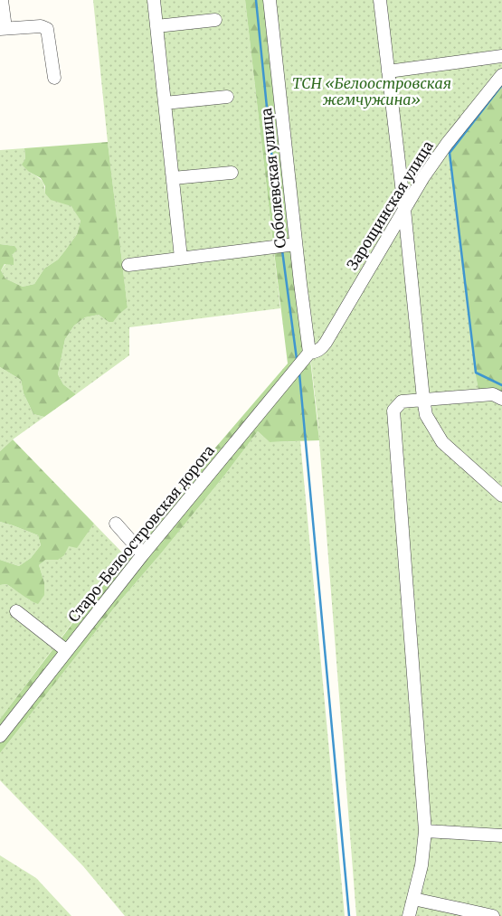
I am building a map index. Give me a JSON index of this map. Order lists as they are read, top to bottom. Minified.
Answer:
{"streets":{"street":["Соболевская улица","Зарощинская улица","Старо-Белоостровская дорога"]},"crossings":[["Соболевская улица","Зарощинская улица"],["Соболевская улица","Старо-Белоостровская дорога"],["Зарощинская улица","Старо-Белоостровская дорога"]],"parks":["ТСН «Белоостровская жемчужина»"]}
